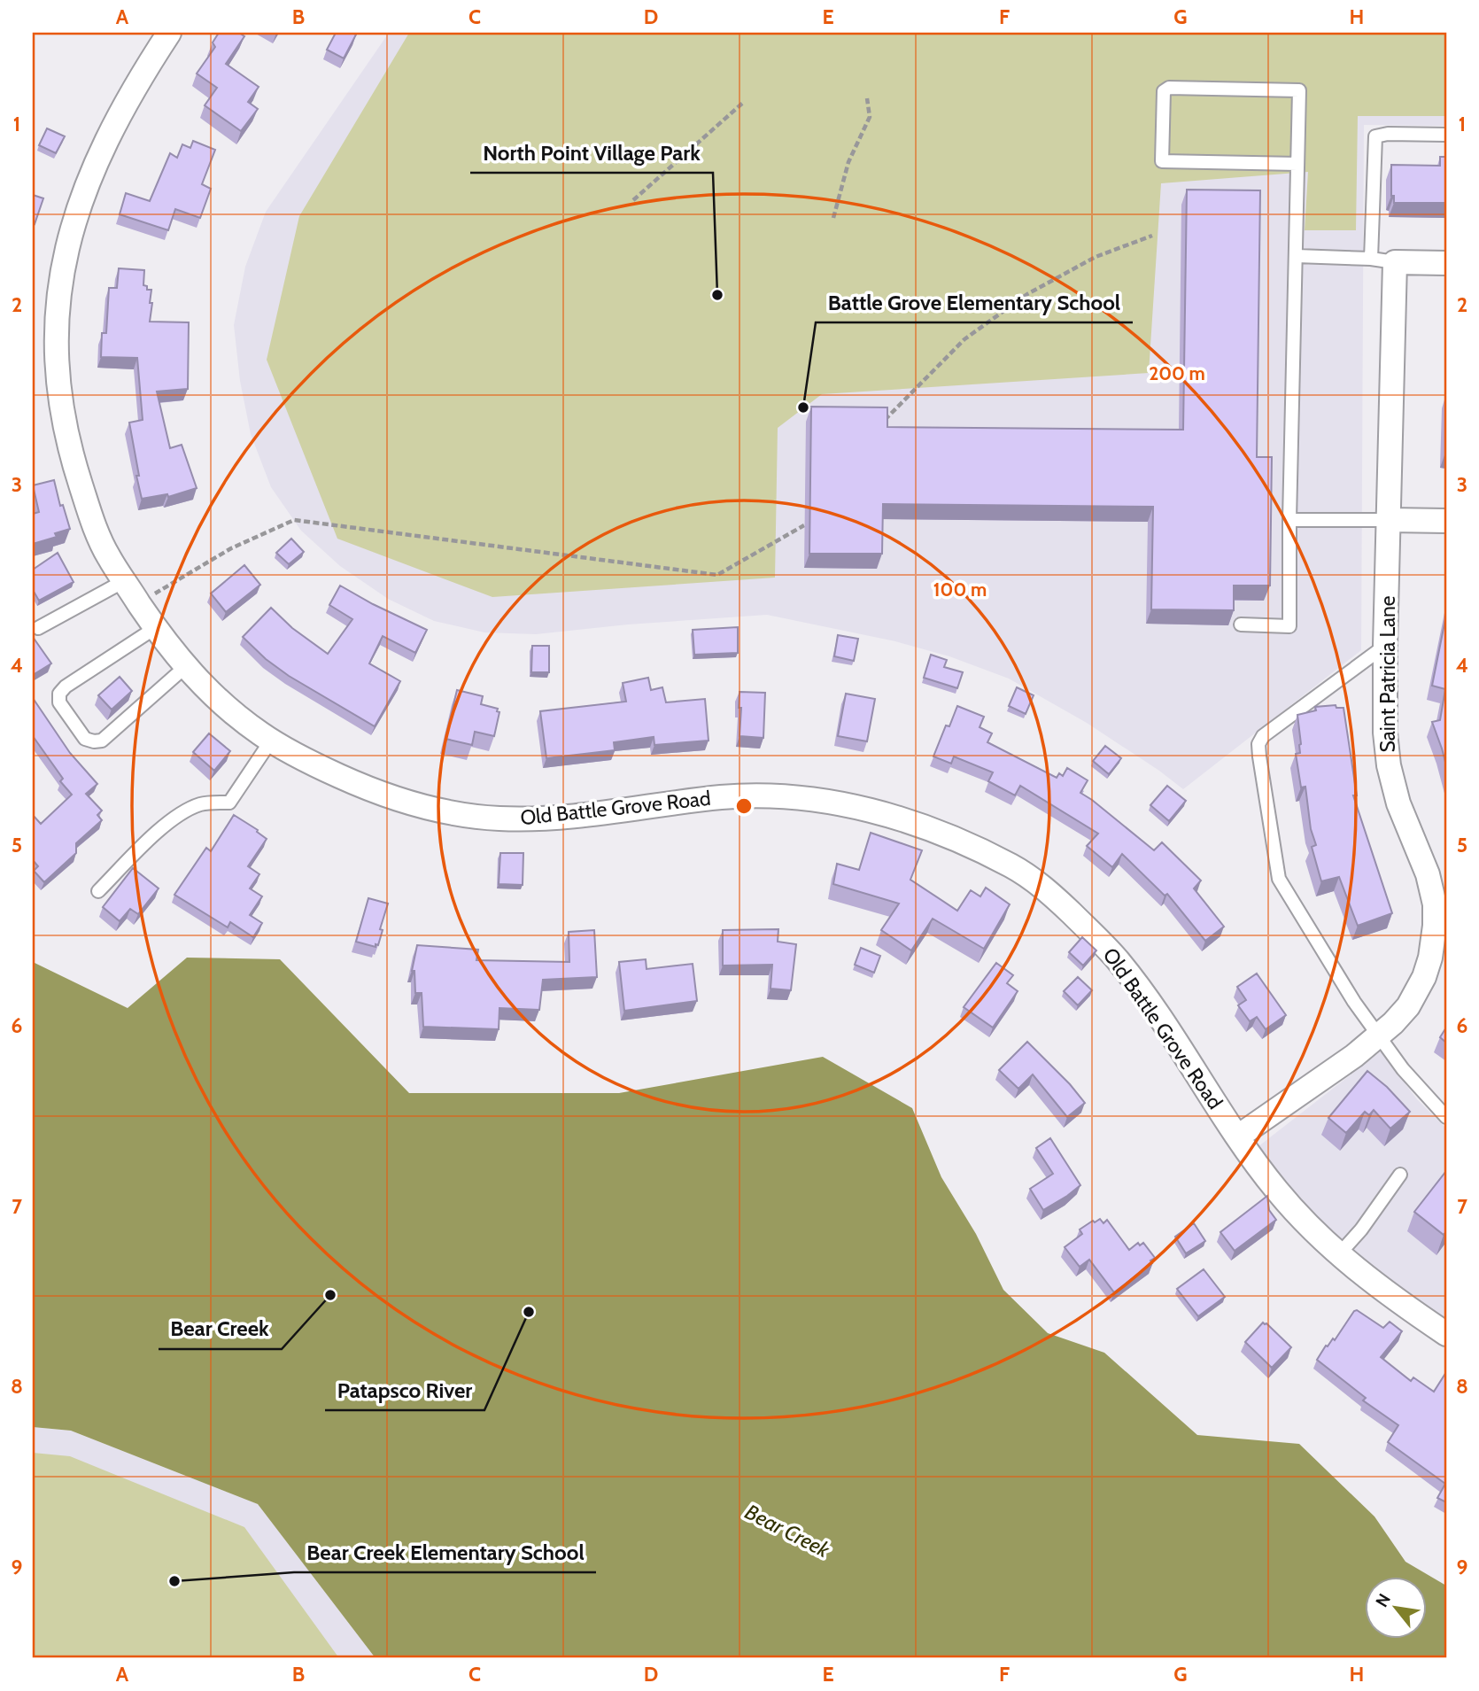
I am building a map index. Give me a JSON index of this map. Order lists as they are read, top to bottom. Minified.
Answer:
{"streets":{"street":["Saint Patricia Lane","Old Battle Grove Road"]},"crossings":[["Saint Patricia Lane","Old Battle Grove Road"]],"water":["Bear Creek"],"places":["North Point Village Park","Battle Grove Elementary School","Bear Creek","Patapsco River","Bear Creek Elementary School"],"north":"top left","grid":{"columns":["A","B","C","D","E","F","G","H"],"rows":["1","2","3","4","5","6","7","8","9"]},"rings":["200 m","100 m"]}
